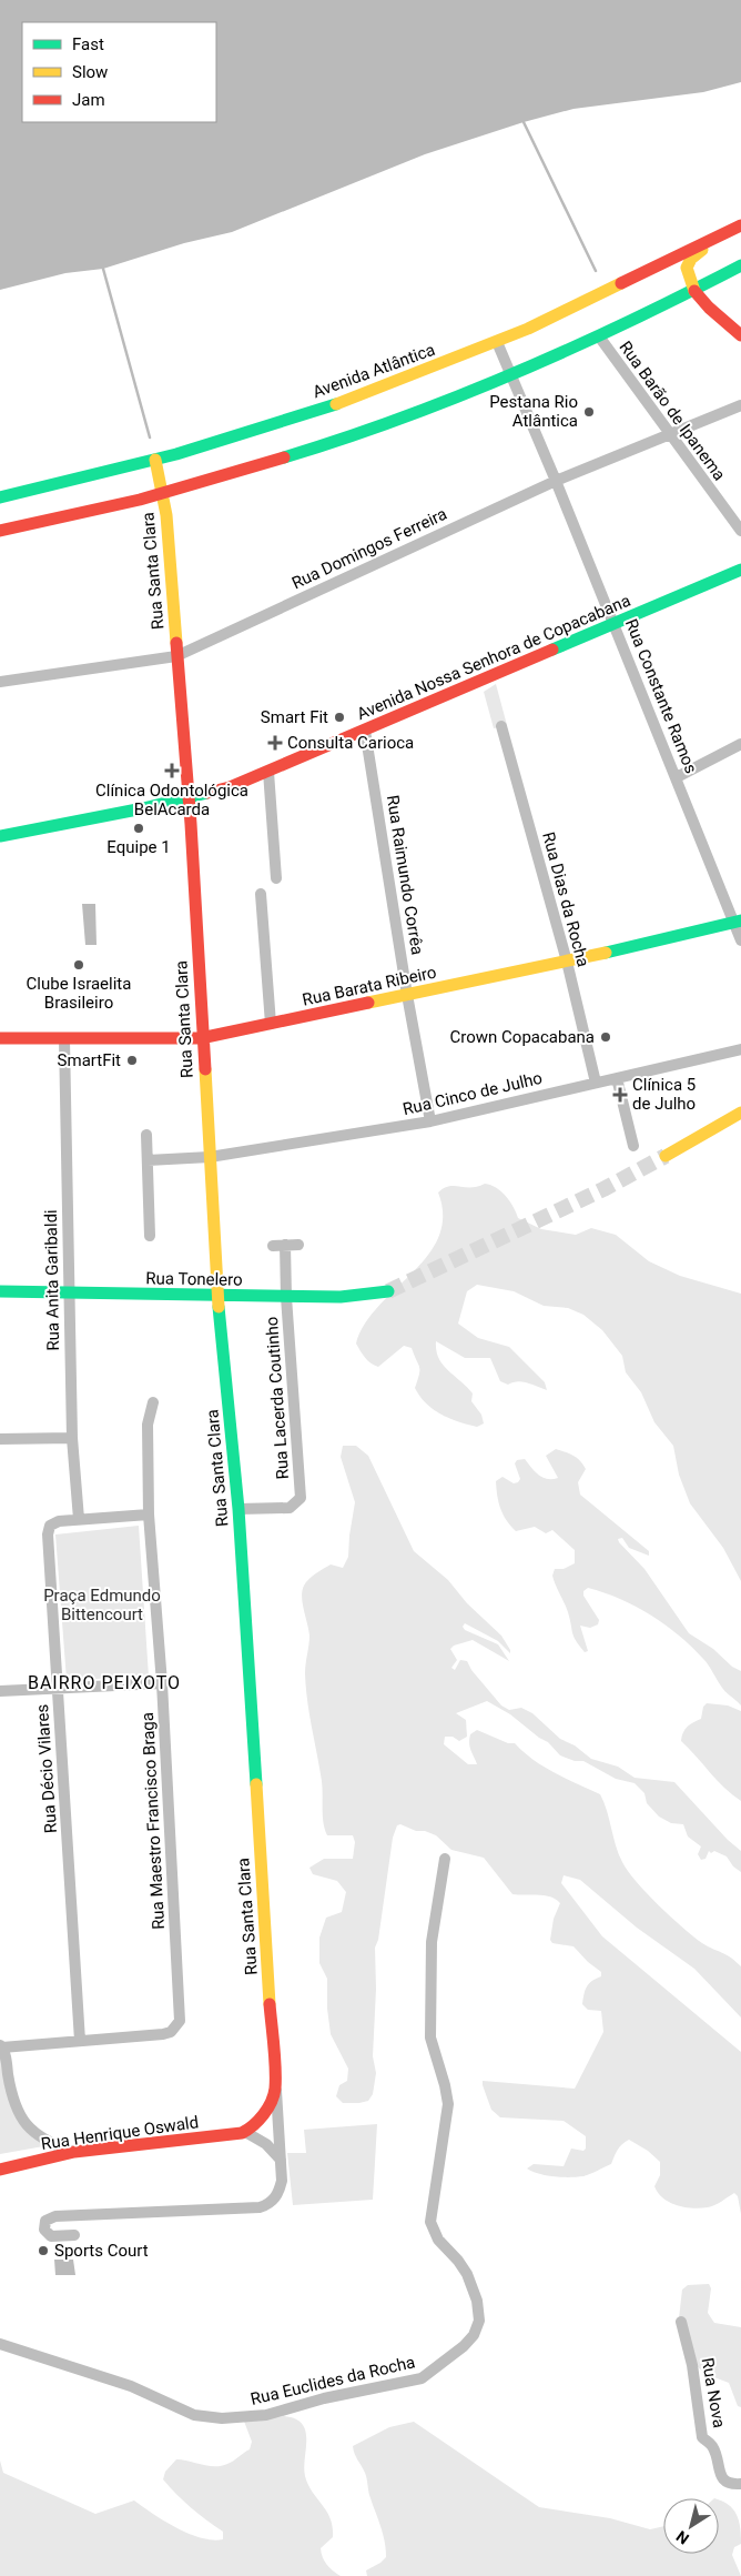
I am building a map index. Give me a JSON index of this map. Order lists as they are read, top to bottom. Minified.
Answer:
{"streets":{"main road":["Avenida Atlântica","Rua Santa Clara","Avenida Nossa Senhora de Copacabana","Rua Barata Ribeiro","Rua Tonelero","Rua Henrique Oswald"],"street":["Rua Barão de Ipanema","Rua Domingos Ferreira","Rua Constante Ramos","Rua Raimundo Corrêa","Rua Dias da Rocha","Rua Cinco de Julho","Rua Anita Garibaldi","Rua Lacerda Coutinho","Rua Décio Vilares","Rua Maestro Francisco Braga","Rua Euclides da Rocha","Rua Nova"]},"crossings":[["Avenida Atlântica","Rua Santa Clara"],["Avenida Atlântica","Rua Constante Ramos"],["Rua Barão de Ipanema","Rua Domingos Ferreira"],["Rua Domingos Ferreira","Rua Santa Clara"],["Rua Domingos Ferreira","Rua Constante Ramos"],["Rua Santa Clara","Avenida Nossa Senhora de Copacabana"],["Rua Santa Clara","Rua Barata Ribeiro"],["Rua Santa Clara","Rua Cinco de Julho"],["Rua Santa Clara","Rua Tonelero"],["Rua Santa Clara","Rua Lacerda Coutinho"],["Avenida Nossa Senhora de Copacabana","Rua Constante Ramos"],["Avenida Nossa Senhora de Copacabana","Rua Raimundo Corrêa"],["Rua Constante Ramos","Rua Barata Ribeiro"],["Rua Raimundo Corrêa","Rua Barata Ribeiro"],["Rua Raimundo Corrêa","Rua Cinco de Julho"],["Rua Dias da Rocha","Rua Barata Ribeiro"],["Rua Dias da Rocha","Rua Cinco de Julho"],["Rua Barata Ribeiro","Rua Anita Garibaldi"],["Rua Tonelero","Rua Anita Garibaldi"],["Rua Tonelero","Rua Lacerda Coutinho"],["Rua Anita Garibaldi","Rua Décio Vilares"],["Rua Décio Vilares","Rua Maestro Francisco Braga"]],"districts":["BAIRRO PEIXOTO"],"parks":["Praça Edmundo Bittencourt"],"places":{"other":["Pestana Rio Atlântica","Smart Fit","Equipe 1","Clube Israelita Brasileiro","Crown Copacabana","SmartFit","Sports Court"],"health":["Consulta Carioca","Clínica Odontológica BelAcarda","Clínica 5 de Julho"]},"legend":["Fast","Slow","Jam"],"north":"bottom left"}
